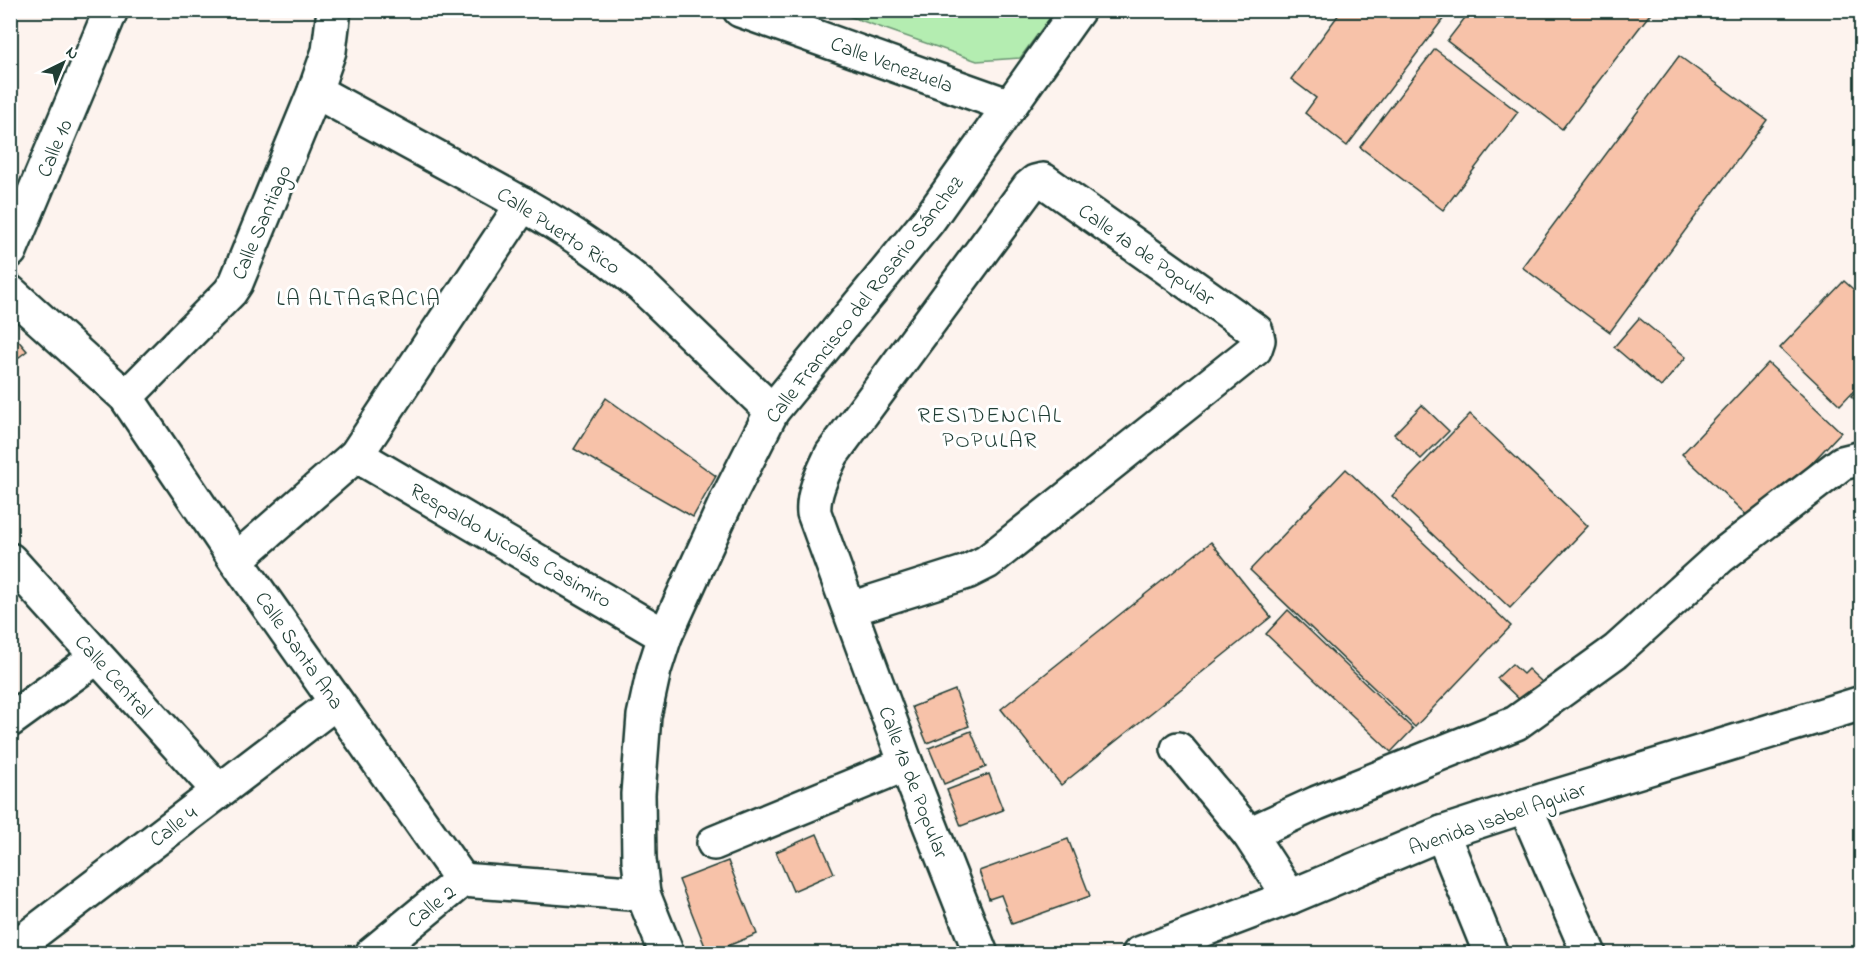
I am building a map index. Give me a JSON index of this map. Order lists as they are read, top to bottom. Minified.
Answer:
{"streets":{"street":["Calle Venezuela","Calle 10","Calle Santiago","Calle Puerto Rico","Calle 1a de Popular","Calle Francisco del Rosario Sánchez","Respaldo Nicolás Casimiro","Calle Santa Ana","Calle Central","Avenida Isabel Aguiar","Calle 4","Calle 2"]},"crossings":[["Calle Venezuela","Calle Francisco del Rosario Sánchez"],["Calle Santiago","Calle Puerto Rico"],["Calle Santiago","Calle Santa Ana"],["Calle Puerto Rico","Calle Francisco del Rosario Sánchez"],["Calle Francisco del Rosario Sánchez","Respaldo Nicolás Casimiro"],["Calle Santa Ana","Calle 4"],["Calle Santa Ana","Calle 2"],["Calle Central","Calle 4"]],"districts":["LA ALTAGRACIA","RESIDENCIAL POPULAR"],"north":"top right"}
